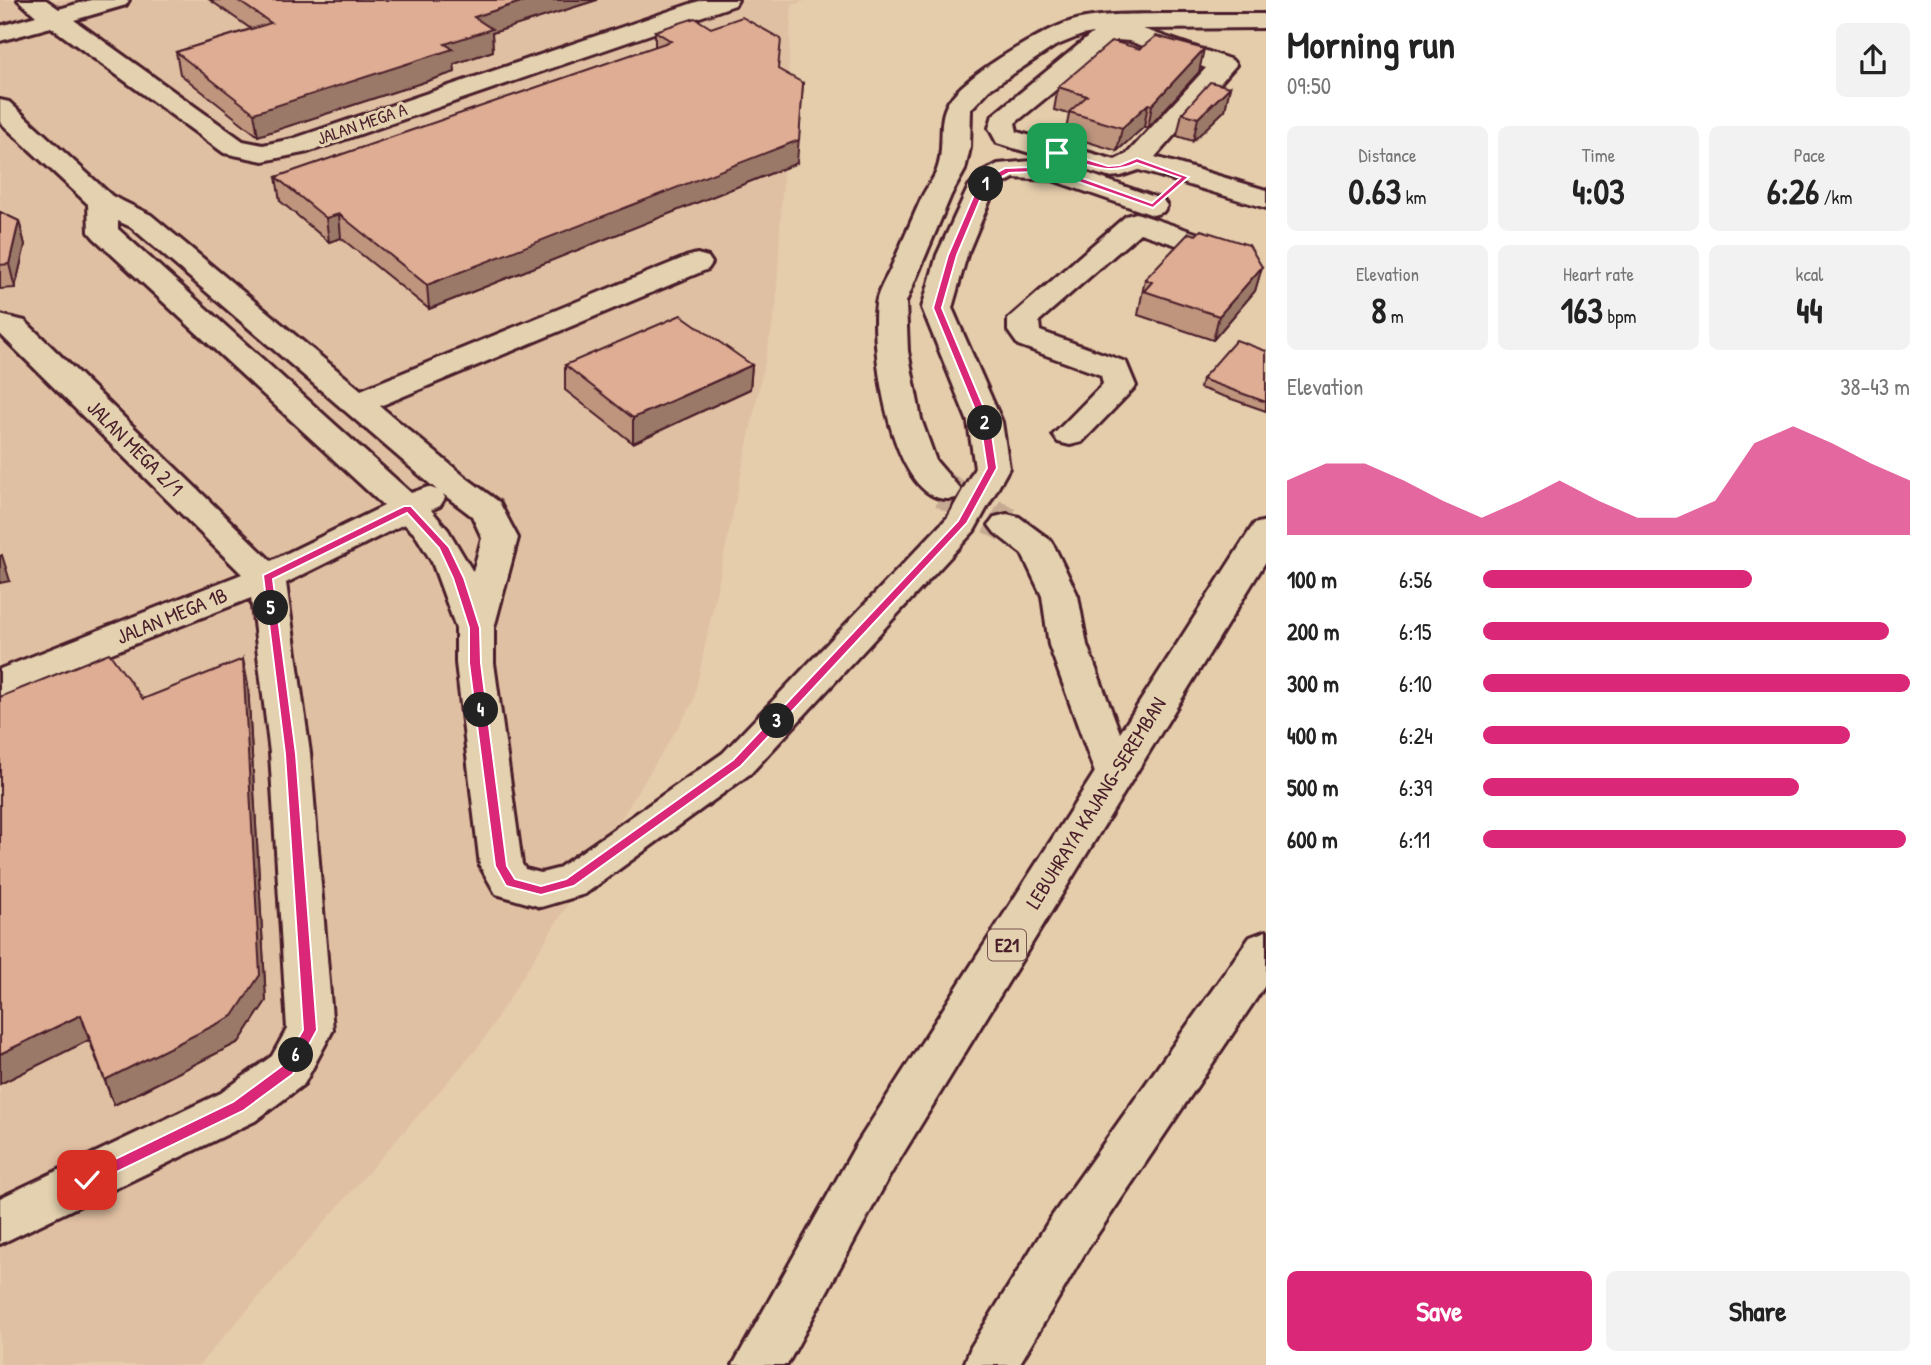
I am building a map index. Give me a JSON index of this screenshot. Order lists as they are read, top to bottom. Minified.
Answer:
{"streets":{"main road":["JALAN MEGA A","JALAN MEGA 2/1","JALAN MEGA 1B","LEBUHRAYA KAJANG-SEREMBAN","E21"]},"crossings":[["JALAN MEGA 2/1","JALAN MEGA 1B"]],"page":{"heading":["Morning run","09:50"],"stats":[["Distance","0.63 km"],["Time","4:03"],["Pace","6:26 /km"],["Elevation","8 m"],["Heart rate","163 bpm"],["kcal","44"]],"pins":["1","2","5","4","3","6"],"chart":["Elevation","38–43 m"],"list":[{"name":"100 m","note":"6:56"},{"name":"200 m","note":"6:15"},{"name":"300 m","note":"6:10"},{"name":"400 m","note":"6:24"},{"name":"500 m","note":"6:39"},{"name":"600 m","note":"6:11"}],"buttons":["Save","Share"]}}
